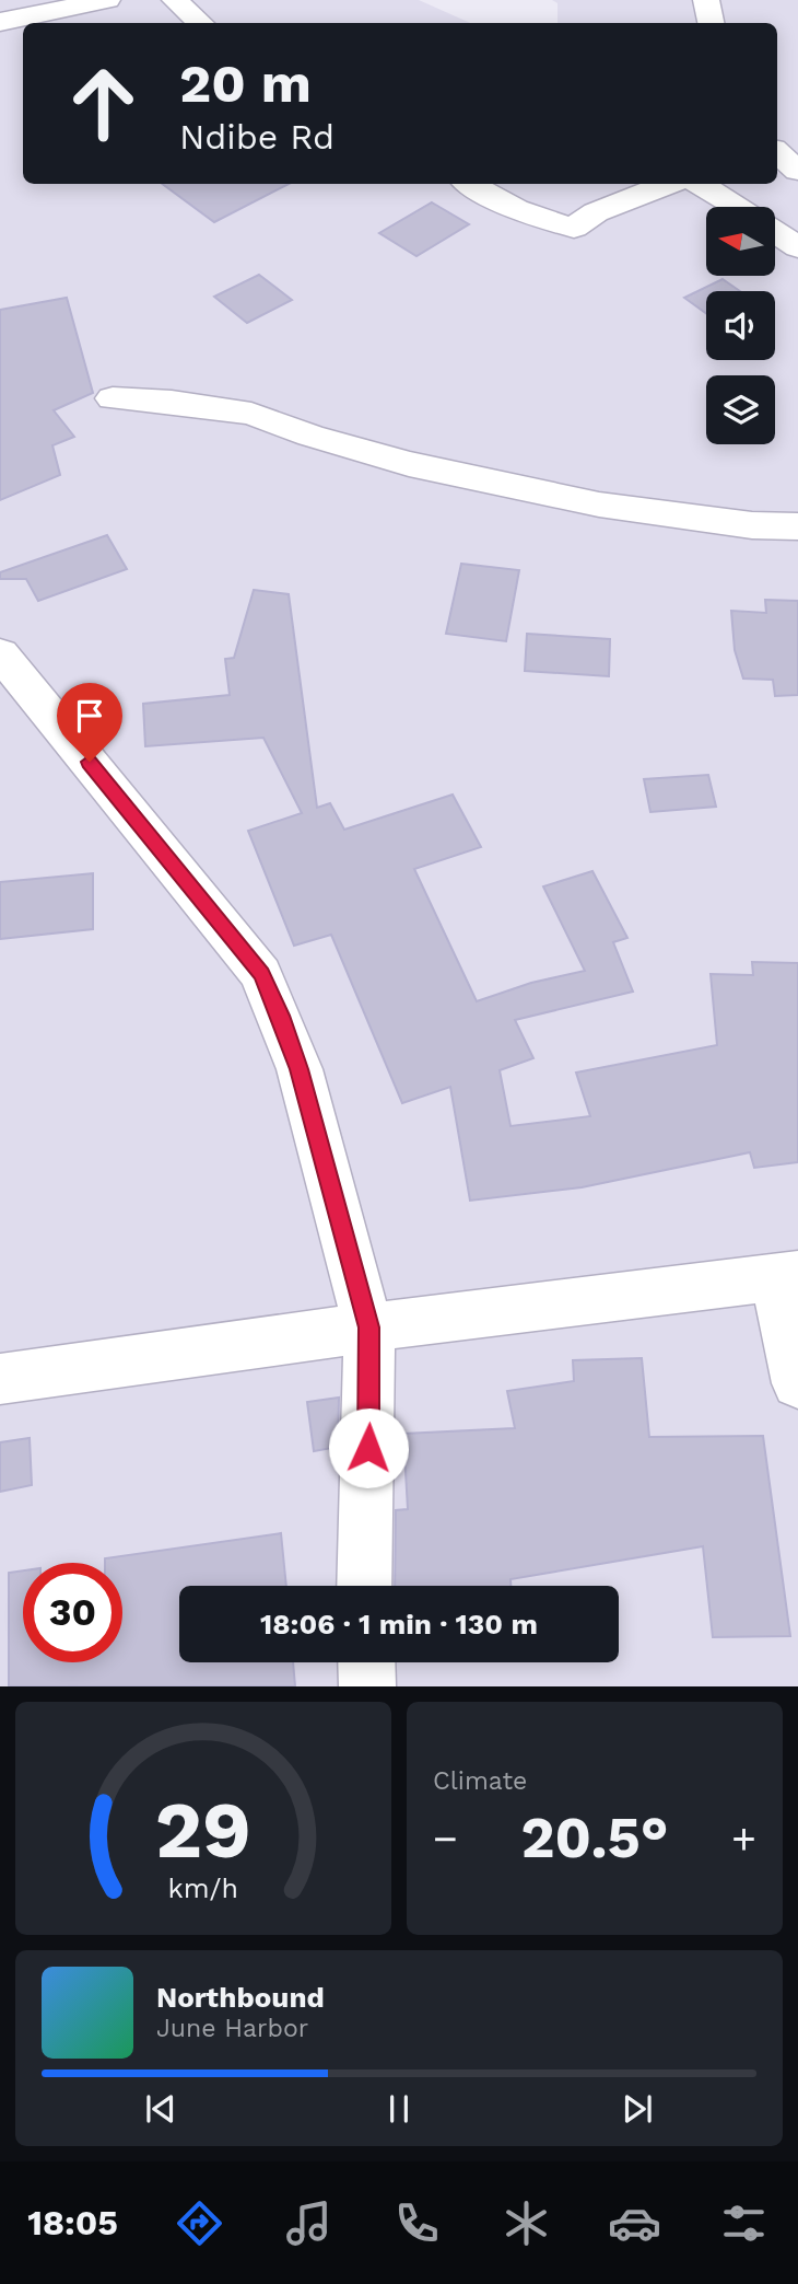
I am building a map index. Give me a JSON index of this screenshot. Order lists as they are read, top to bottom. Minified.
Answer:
{"north":"left","page":{"turn":["20 m","Ndibe Rd"],"limit":"30","trip":"18:06 · 1 min · 130 m","tile":"Climate","heat":["−","20.5°","+"],"song":["Northbound","June Harbor"],"tabs":"18:05","gauge":["29","km/h"]}}
